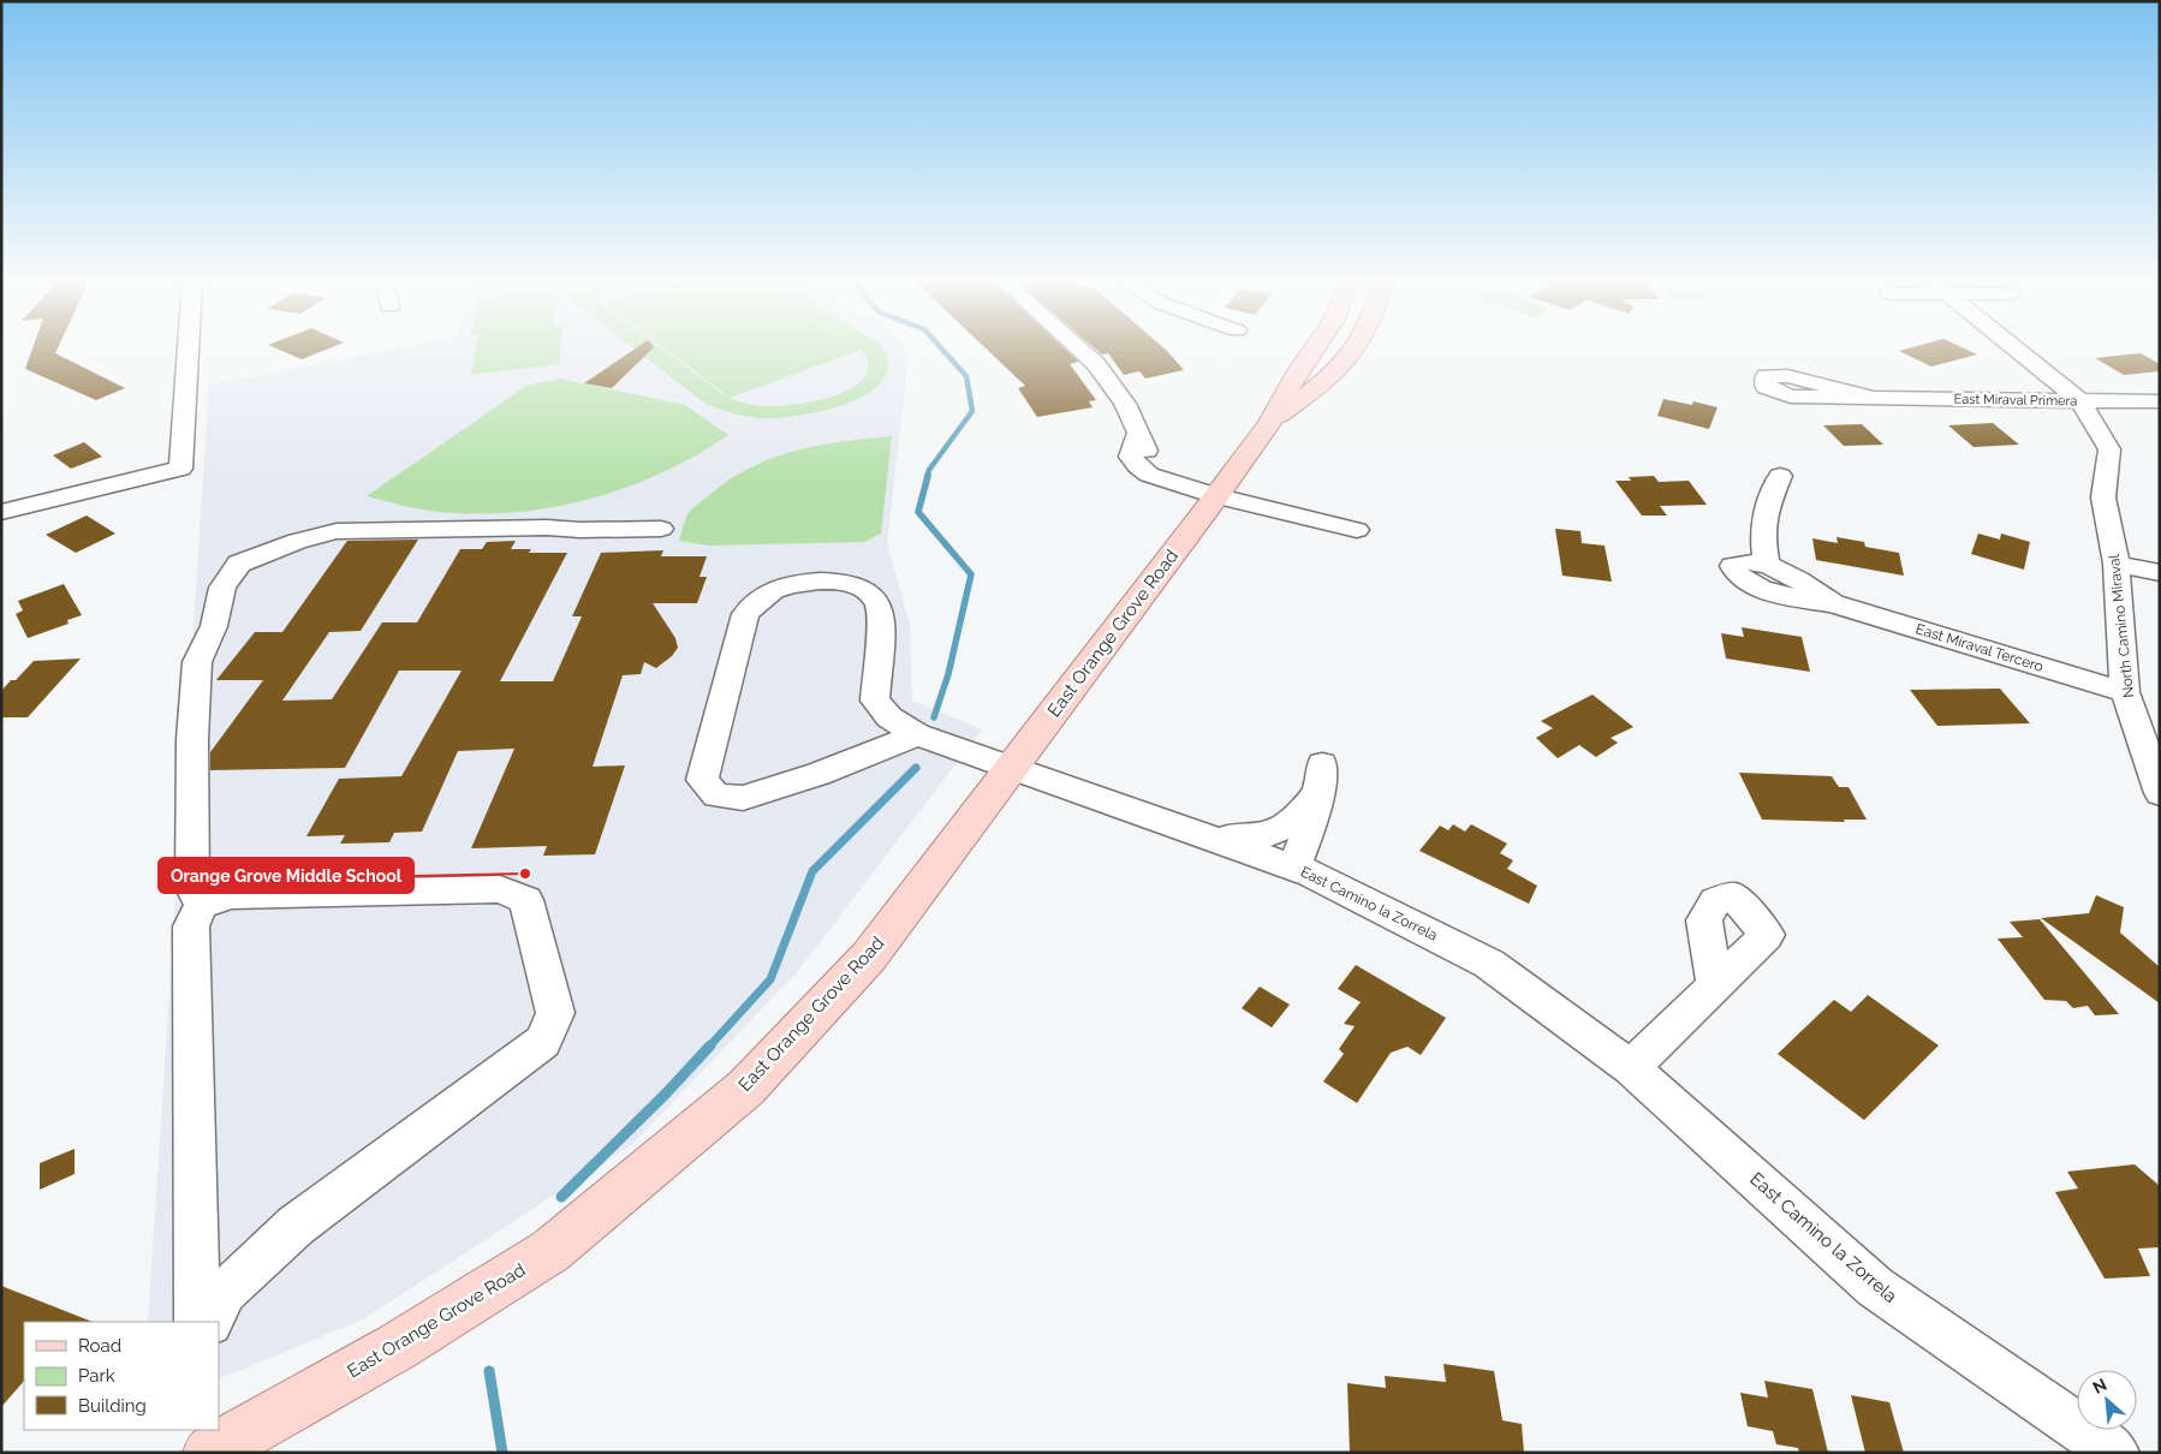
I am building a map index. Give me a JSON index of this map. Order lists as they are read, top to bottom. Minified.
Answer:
{"streets":{"main road":["East Orange Grove Road"],"street":["East Miraval Primera","North Camino Miraval","East Miraval Tercero","East Camino la Zorrela"]},"crossings":[["East Miraval Primera","North Camino Miraval"],["North Camino Miraval","East Miraval Tercero"],["East Orange Grove Road","East Camino la Zorrela"]],"places":["Orange Grove Middle School"],"legend":["Road","Park","Building"],"north":"top left"}
